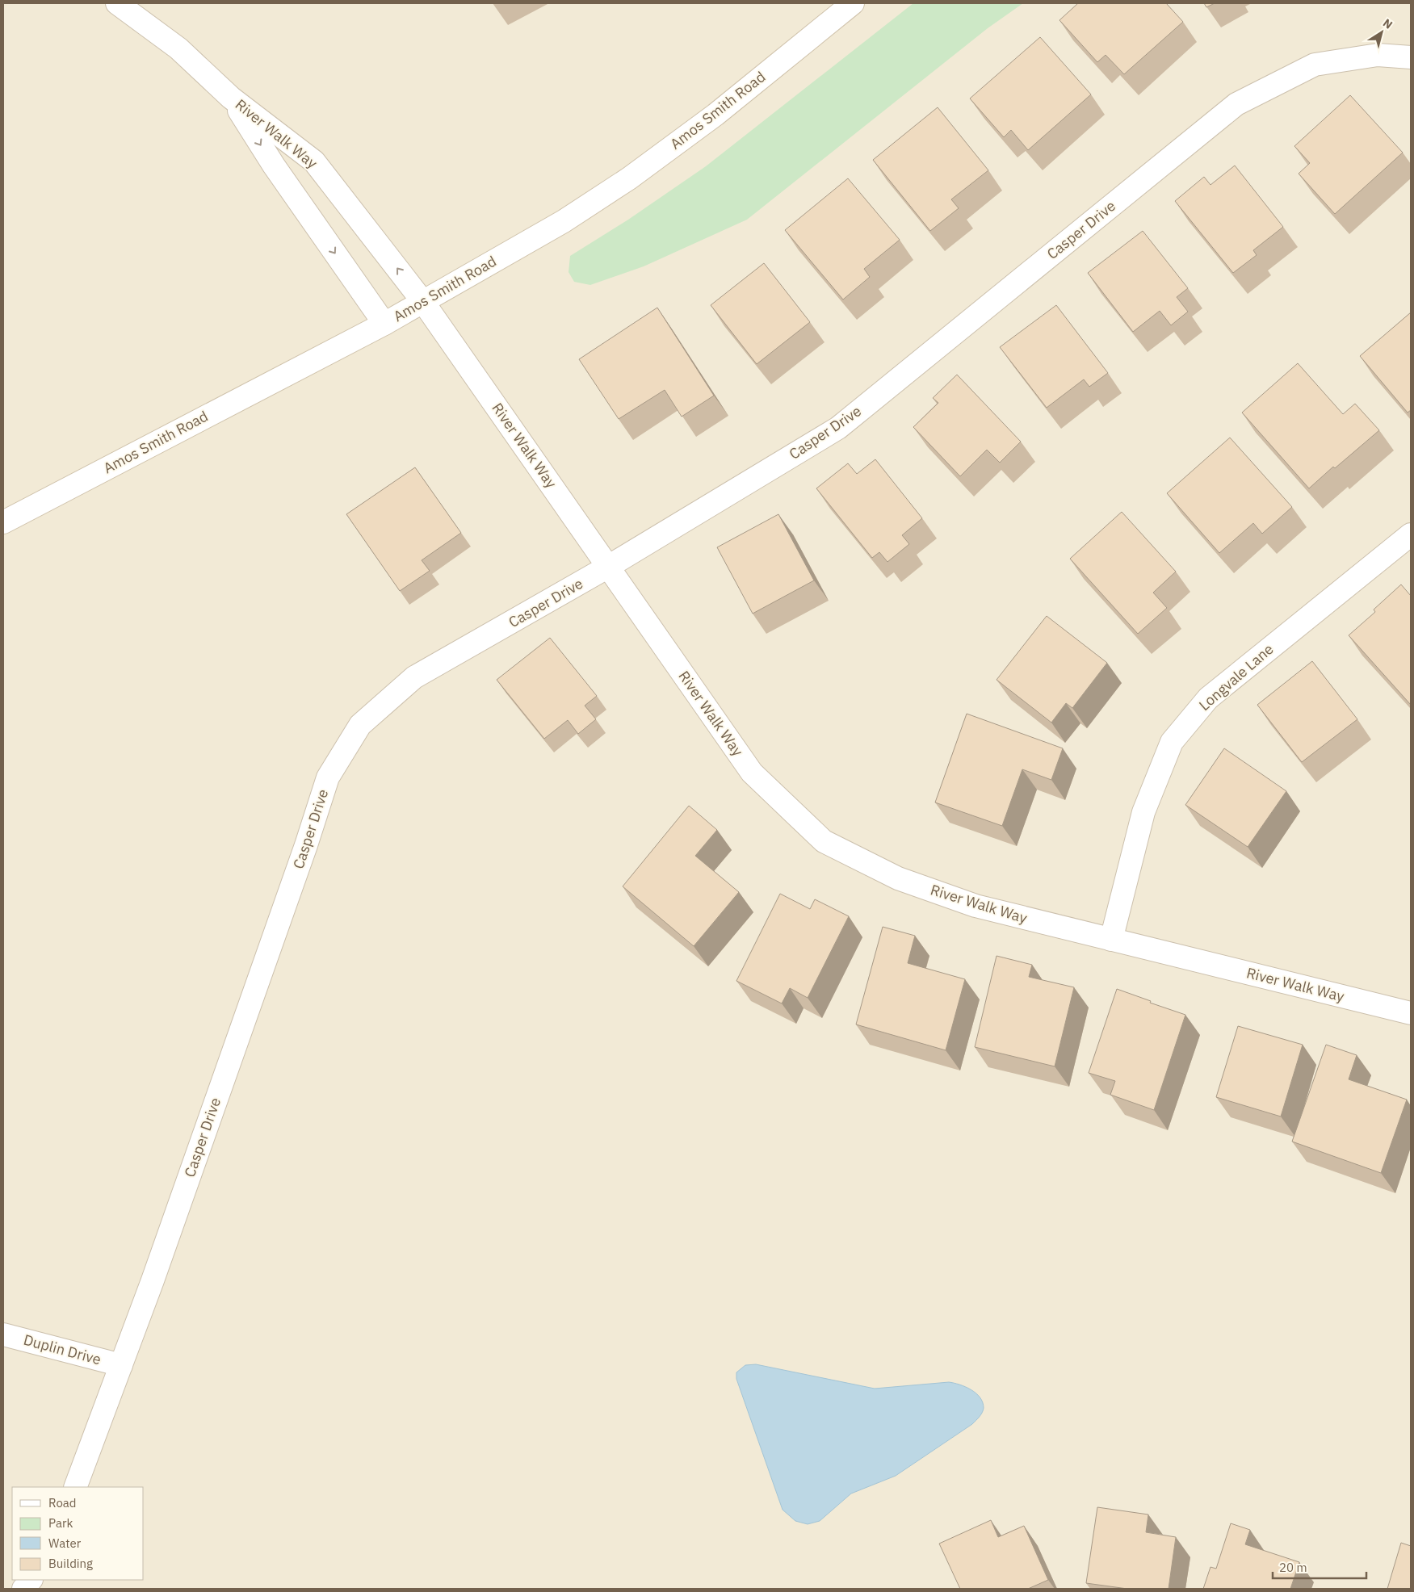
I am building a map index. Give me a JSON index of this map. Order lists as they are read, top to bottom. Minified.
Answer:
{"streets":{"street":["Amos Smith Road","River Walk Way","Casper Drive","Longvale Lane","Duplin Drive"]},"crossings":[["Amos Smith Road","River Walk Way"],["River Walk Way","Casper Drive"],["River Walk Way","Longvale Lane"],["Casper Drive","Duplin Drive"]],"legend":["Road","Park","Water","Building"],"scale_bar":"20 m","north":"top right"}
